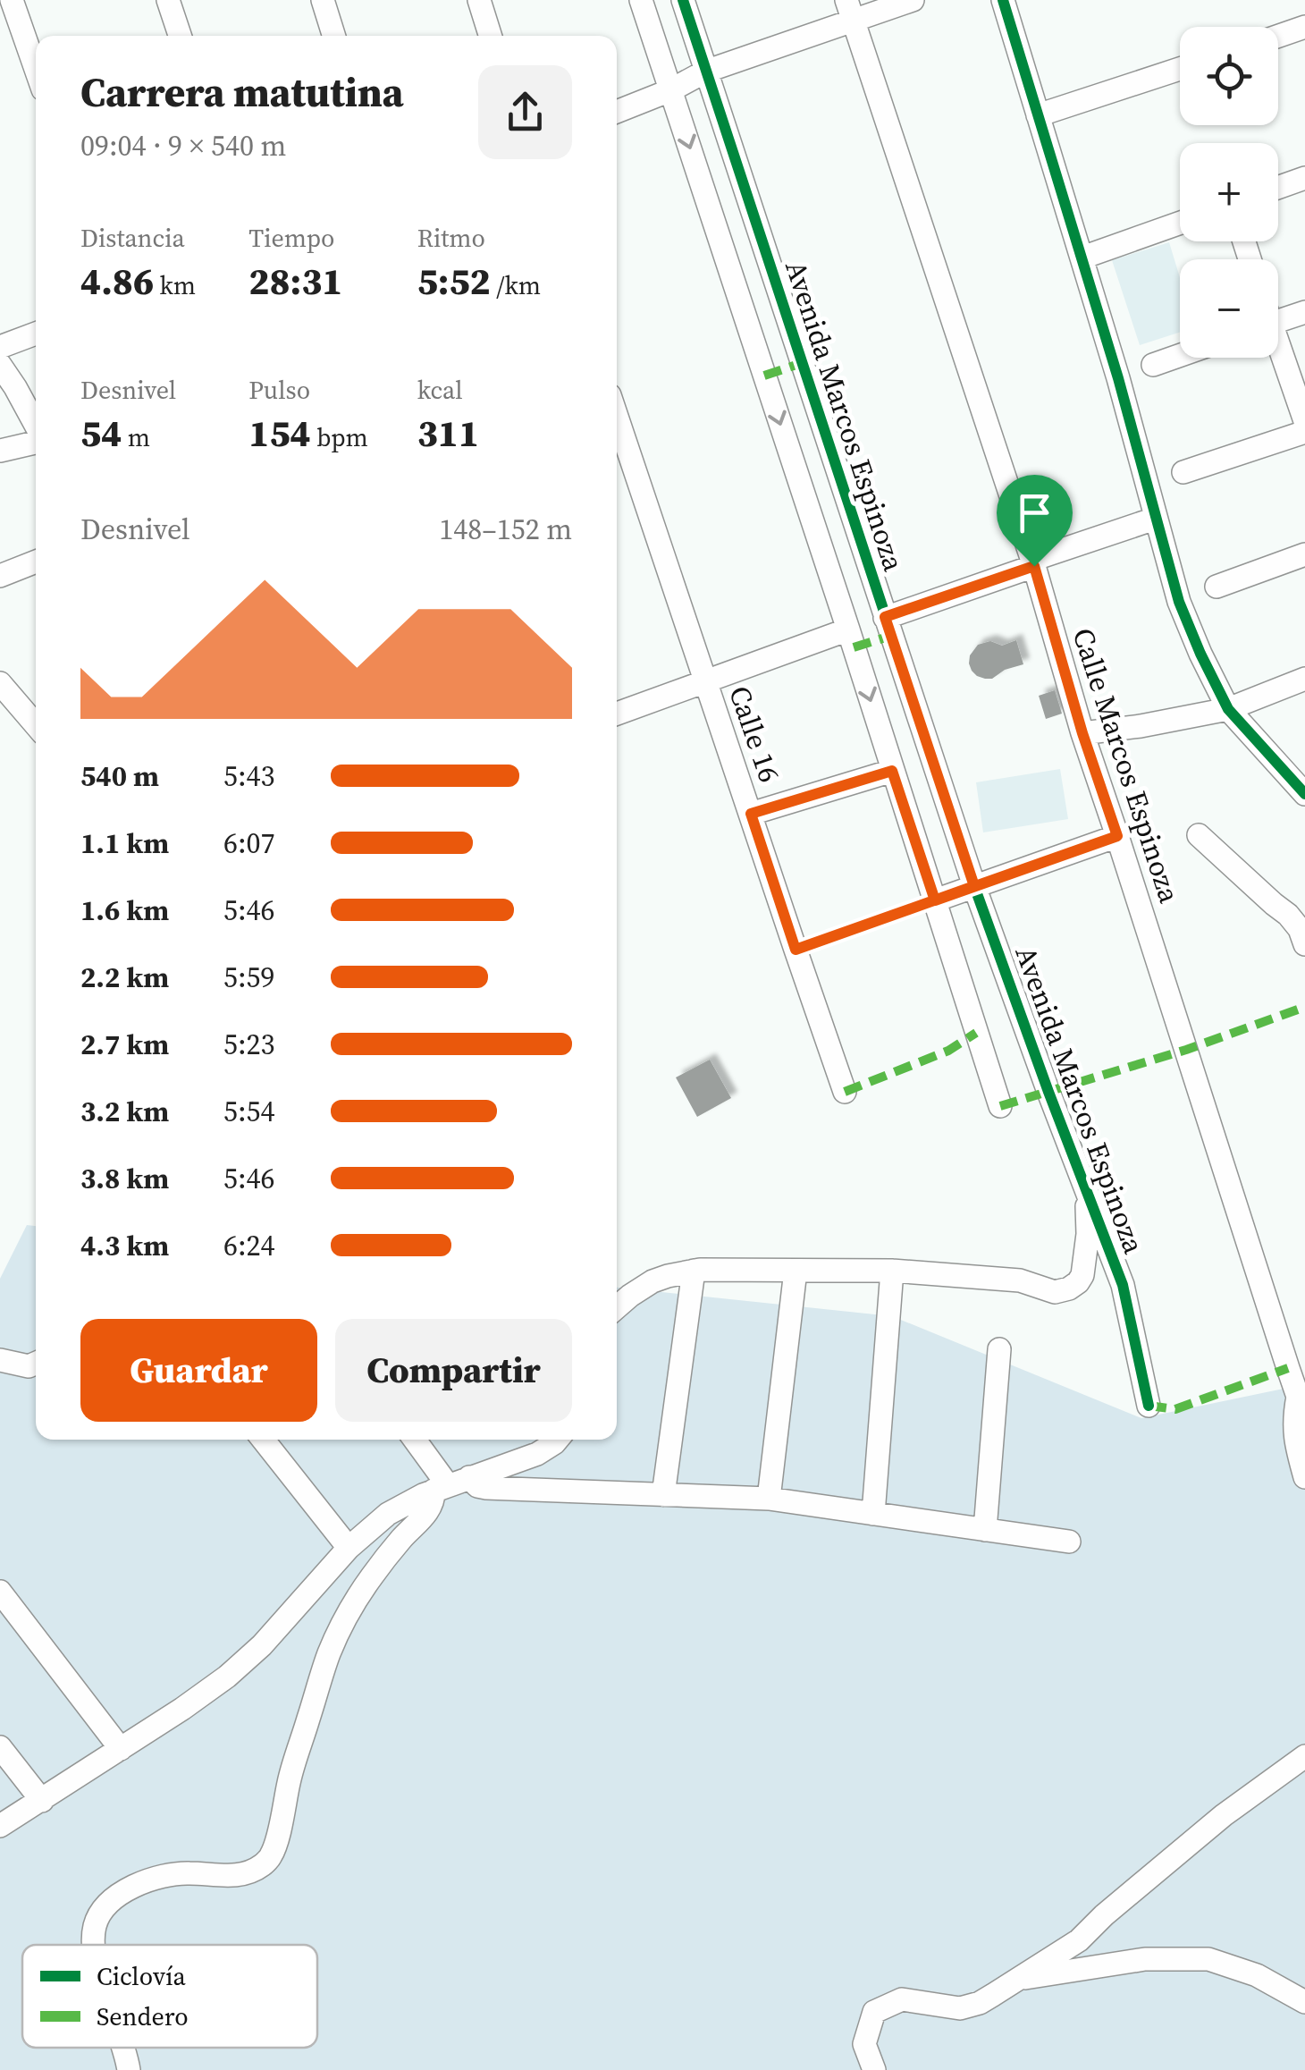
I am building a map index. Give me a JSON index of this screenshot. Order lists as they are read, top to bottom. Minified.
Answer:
{"streets":{"street":["Avenida Marcos Espinoza","Calle 16","Calle Marcos Espinoza"]},"legend":["Ciclovía","Sendero"],"page":{"map_buttons":["+","−"],"heading":["Carrera matutina","09:04 · 9 × 540 m"],"stats":[["Distancia","4.86 km"],["Tiempo","28:31"],["Ritmo","5:52 /km"],["Desnivel","54 m"],["Pulso","154 bpm"],["kcal","311"]],"chart":["Desnivel","148–152 m"],"list":[{"name":"540 m","note":"5:43"},{"name":"1.1 km","note":"6:07"},{"name":"1.6 km","note":"5:46"},{"name":"2.2 km","note":"5:59"},{"name":"2.7 km","note":"5:23"},{"name":"3.2 km","note":"5:54"},{"name":"3.8 km","note":"5:46"},{"name":"4.3 km","note":"6:24"}],"buttons":["Guardar","Compartir"]}}
